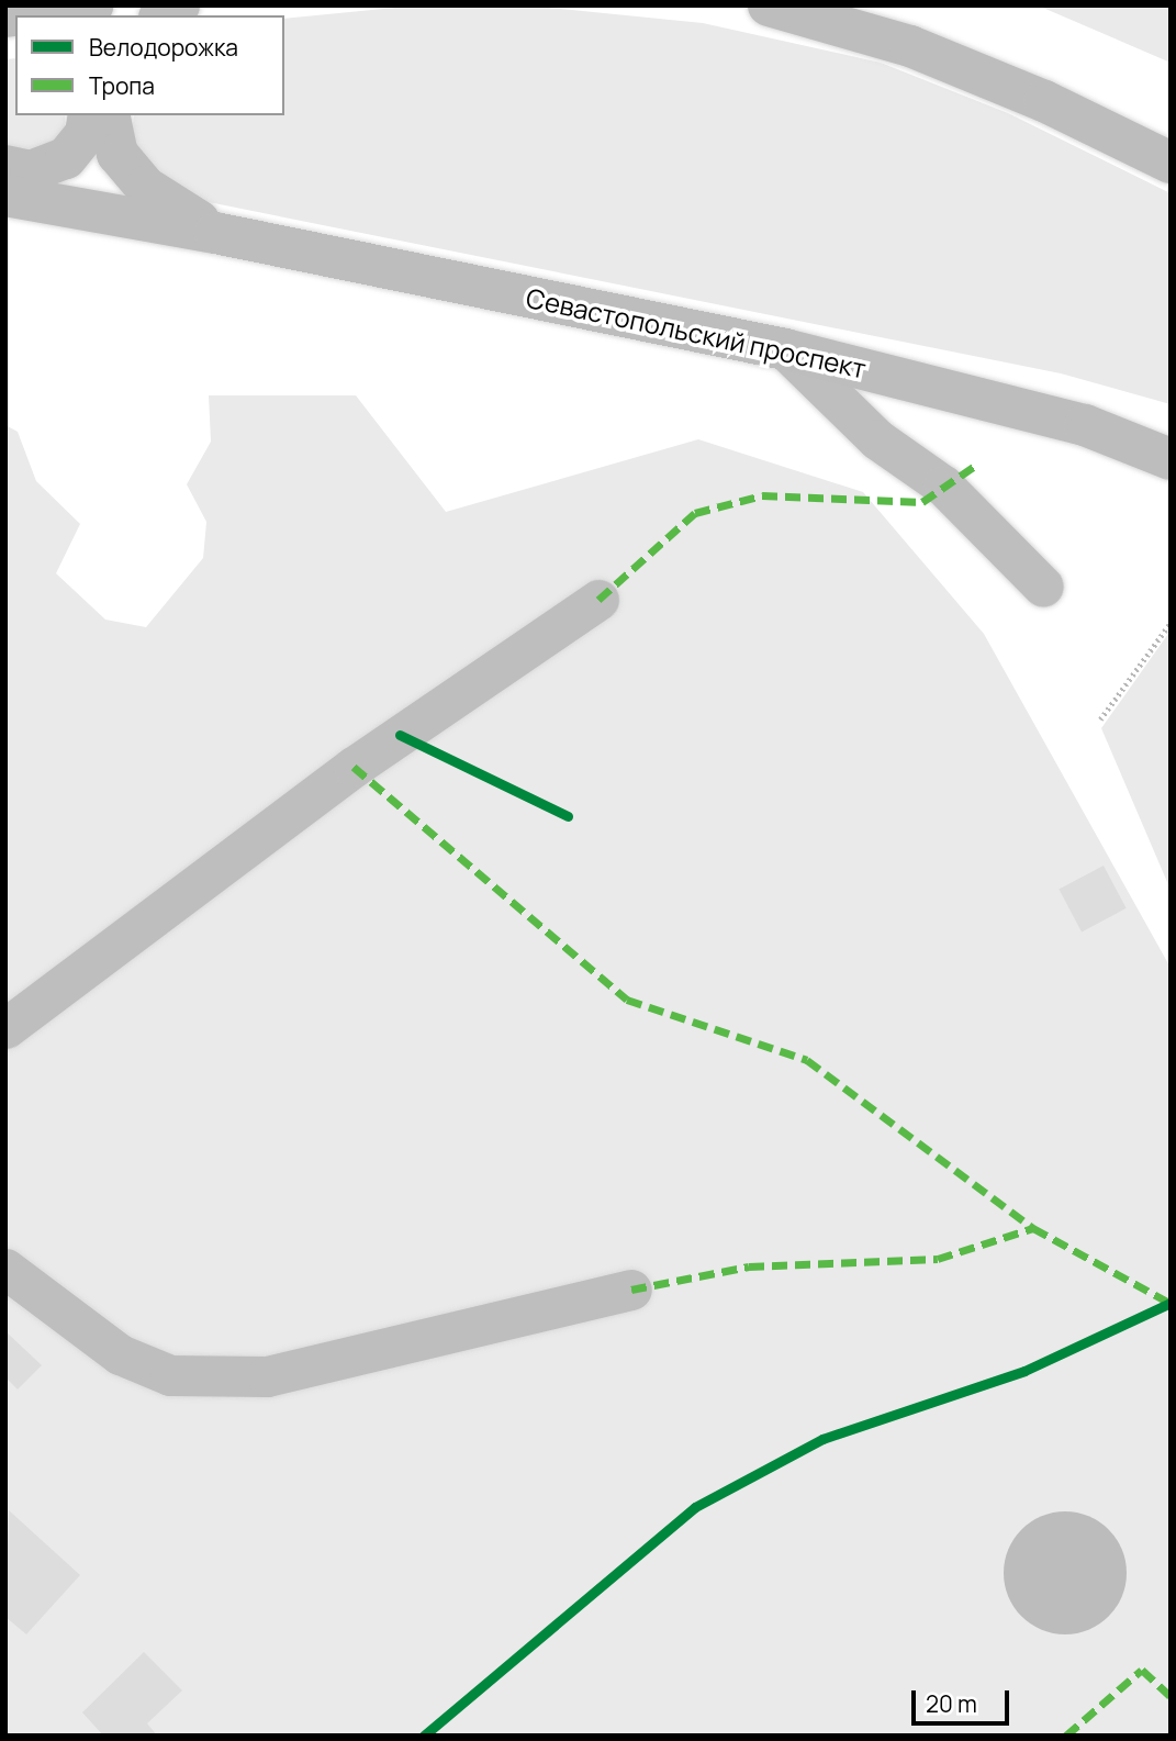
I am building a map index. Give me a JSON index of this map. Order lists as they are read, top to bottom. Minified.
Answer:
{"streets":{"main road":["Севастопольский проспект"]},"legend":["Велодорожка","Тропа"],"scale_bar":"20 m"}
